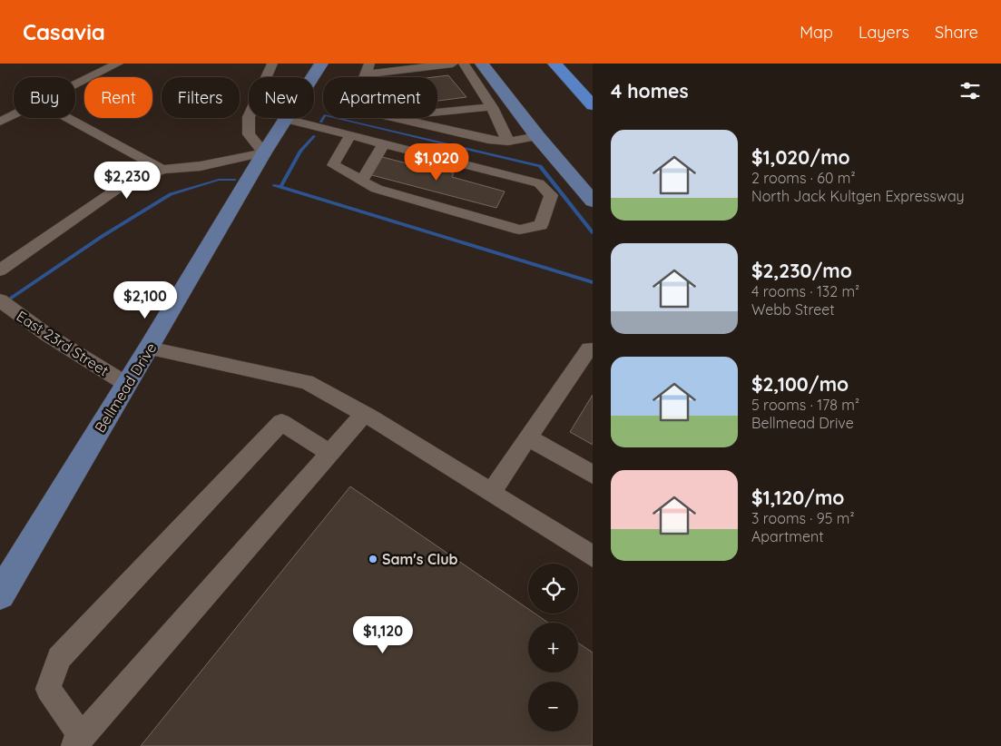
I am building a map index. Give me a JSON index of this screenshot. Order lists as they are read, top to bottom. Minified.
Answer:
{"streets":{"main road":["Bellmead Drive"],"street":["East 23rd Street"]},"crossings":[["East 23rd Street","Bellmead Drive"]],"places":["Sam's Club"],"page":{"header":"Casavia","nav":["Map","Layers","Share"],"heading":"4 homes","chip":["Buy","Rent","Filters","New","Apartment"],"list":[{"name":"$1,020/mo","note":"2 rooms · 60 m² · North Jack Kultgen Expressway"},{"name":"$2,230/mo","note":"4 rooms · 132 m² · Webb Street"},{"name":"$2,100/mo","note":"5 rooms · 178 m² · Bellmead Drive"},{"name":"$1,120/mo","note":"3 rooms · 95 m² · Apartment"}],"price":["$1,020","$2,230","$2,100","$1,120"],"map_buttons":["+","−"]}}
